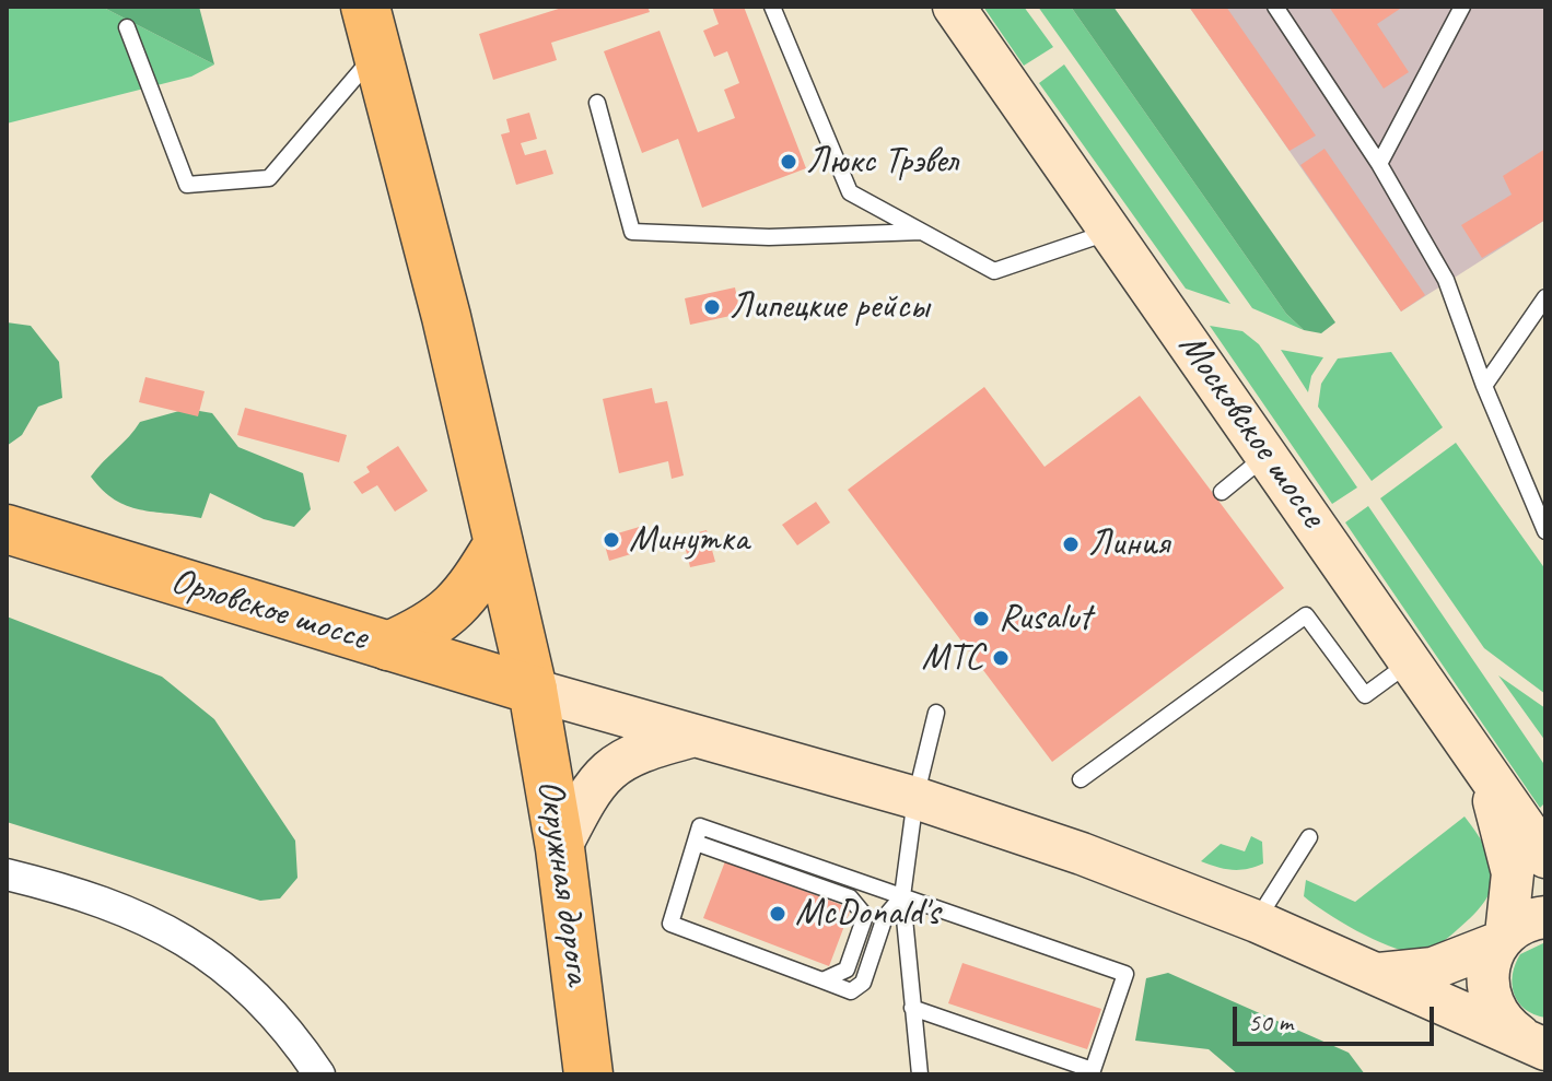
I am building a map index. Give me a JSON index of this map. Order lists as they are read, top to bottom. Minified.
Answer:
{"streets":{"main road":["Московское шоссе","Орловское шоссе","Окружная дорога"]},"crossings":[["Орловское шоссе","Окружная дорога"]],"places":["Люкс Трэвел","Липецкие рейсы","Минутка","Линия","Rusalut","МТС","McDonald's"],"scale_bar":"50 m"}
